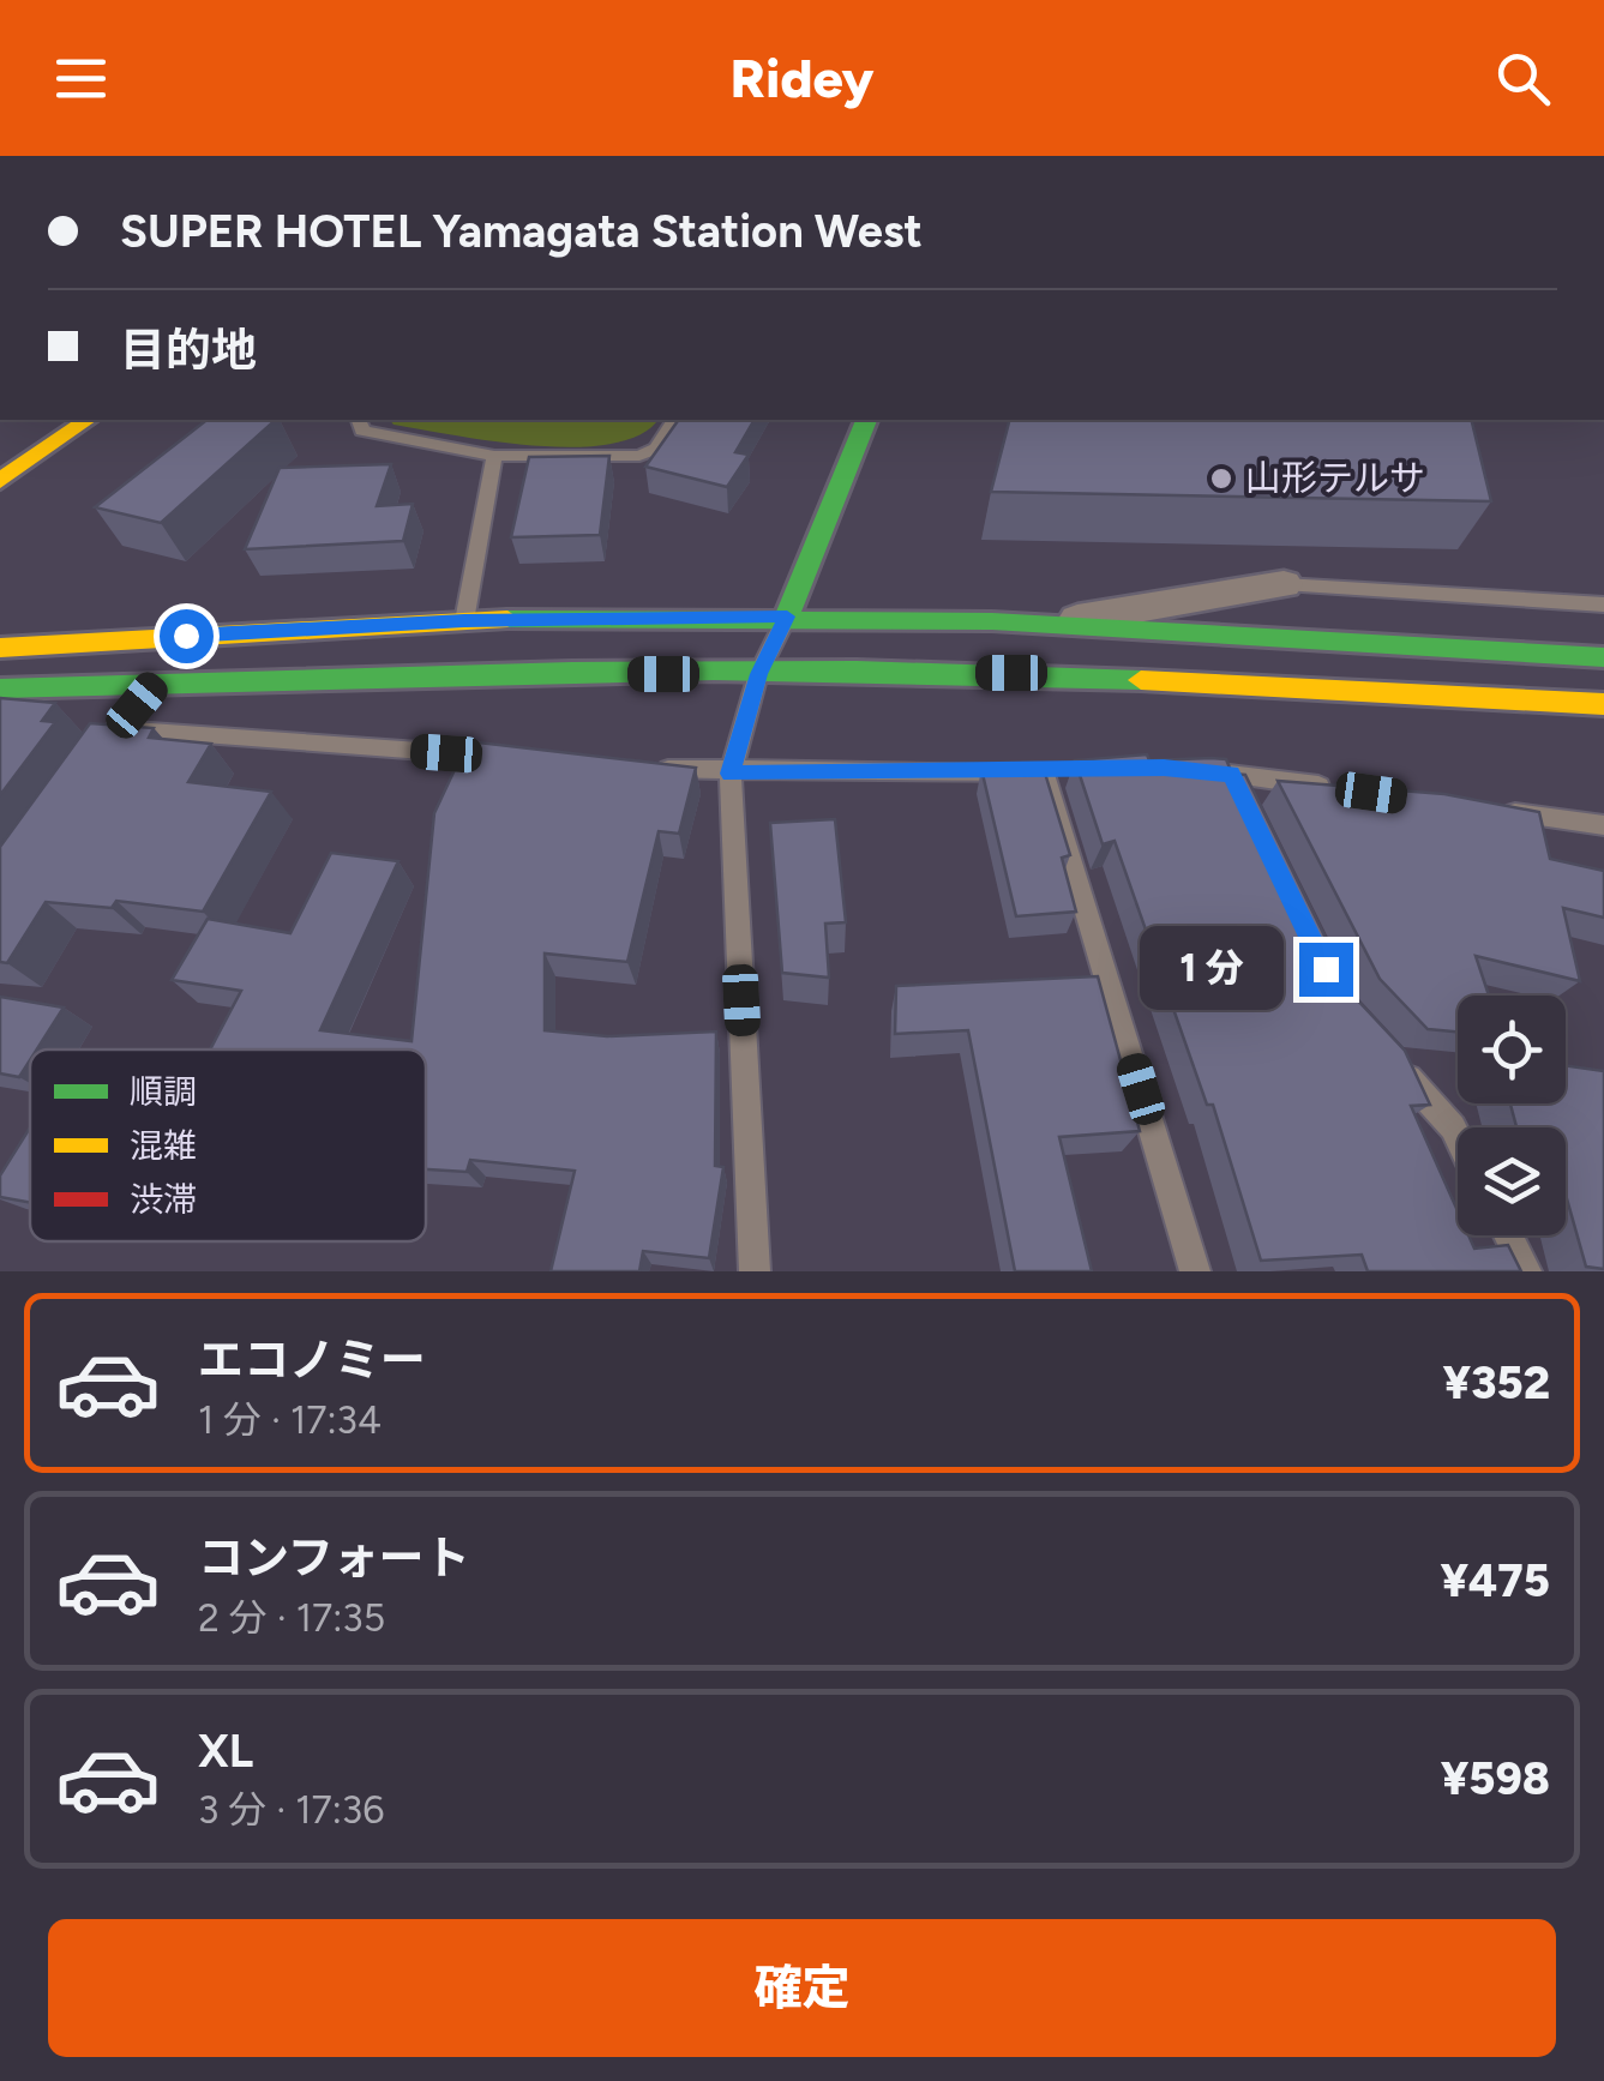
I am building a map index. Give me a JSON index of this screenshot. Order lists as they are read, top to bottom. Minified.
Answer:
{"places":["山形テルサ"],"legend":["順調","混雑","渋滞"],"page":{"header":"Ridey","banner":["SUPER HOTEL Yamagata Station West","目的地"],"bubble":"1 分","list":[{"name":"エコノミー","note":"1 分 · 17:34","value":"¥352"},{"name":"コンフォート","note":"2 分 · 17:35","value":"¥475"},{"name":"XL","note":"3 分 · 17:36","value":"¥598"}],"buttons":"確定"}}
